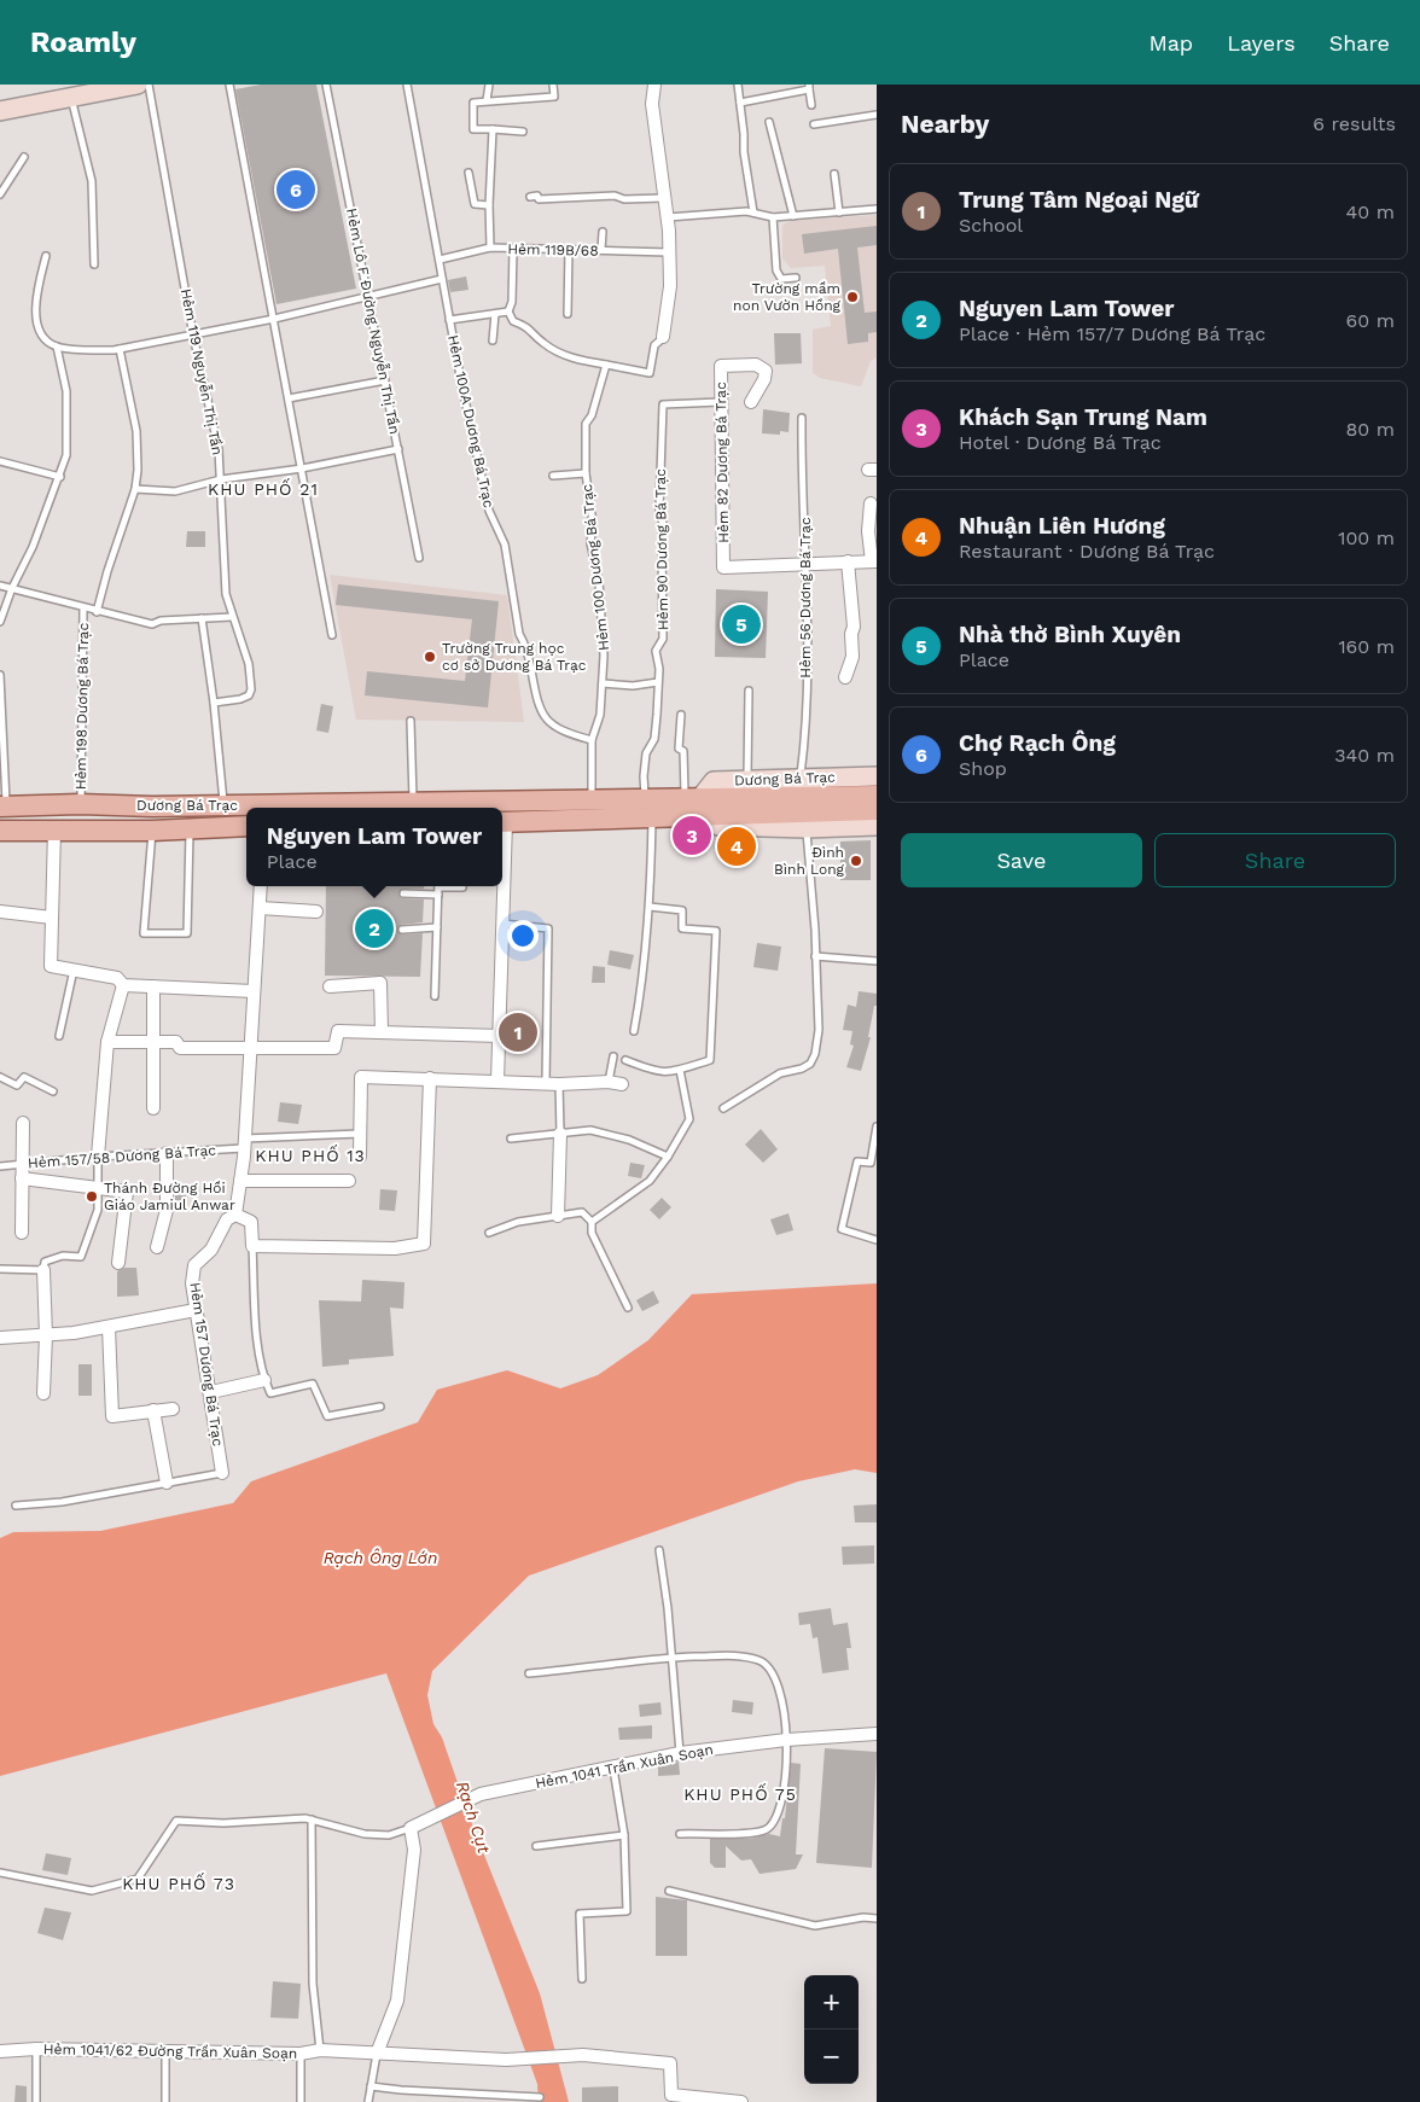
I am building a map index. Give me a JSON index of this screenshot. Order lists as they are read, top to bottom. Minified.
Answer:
{"streets":{"main road":["Dương Bá Trạc"],"street":["Hẻm 82 Dương Bá Trạc","Hẻm 157 Dương Bá Trạc","Hẻm 1041 Trần Xuân Soạn","Hẻm 1041/62 Đường Trần Xuân Soạn"],"lane":["Hẻm 119B/68","Hẻm Lô F Đường Nguyễn Thị Tần","Hẻm 119 Nguyễn Thị Tần","Hẻm 100A Dương Bá Trạc","Hẻm 90 Dương Bá Trạc","Hẻm 100 Dương Bá Trạc","Hẻm 56 Dương Bá Trạc","Hẻm 198 Dương Bá Trạc","Hẻm 157/58 Dương Bá Trạc"]},"crossings":[["Hẻm 119B/68","Hẻm 100A Dương Bá Trạc"],["Hẻm 100A Dương Bá Trạc","Hẻm 100 Dương Bá Trạc"],["Hẻm 82 Dương Bá Trạc","Hẻm 90 Dương Bá Trạc"],["Hẻm 82 Dương Bá Trạc","Hẻm 56 Dương Bá Trạc"],["Hẻm 90 Dương Bá Trạc","Dương Bá Trạc"],["Hẻm 100 Dương Bá Trạc","Dương Bá Trạc"],["Hẻm 56 Dương Bá Trạc","Dương Bá Trạc"],["Hẻm 198 Dương Bá Trạc","Dương Bá Trạc"],["Hẻm 157/58 Dương Bá Trạc","Hẻm 157 Dương Bá Trạc"]],"districts":["KHU PHỐ 21","KHU PHỐ 13","KHU PHỐ 75","KHU PHỐ 73"],"water":["Rạch Ông Lớn","Rạch Cụt"],"places":["Trường mầm non Vườn Hồng","Trường Trung học cơ sở Dương Bá Trạc","Đình Bình Long","Thánh Đường Hồi Giáo Jamiul Anwar"],"page":{"header":"Roamly","nav":["Map","Layers","Share"],"heading":["Nearby","6 results"],"list":[{"mark":"1","name":"Trung Tâm Ngoại Ngữ","note":"School","value":"40 m"},{"mark":"2","name":"Nguyen Lam Tower","note":"Place · Hẻm 157/7 Dương Bá Trạc","value":"60 m"},{"mark":"3","name":"Khách Sạn Trung Nam","note":"Hotel · Dương Bá Trạc","value":"80 m"},{"mark":"4","name":"Nhuận Liên Hương","note":"Restaurant · Dương Bá Trạc","value":"100 m"},{"mark":"5","name":"Nhà thờ Bình Xuyên","note":"Place","value":"160 m"},{"mark":"6","name":"Chợ Rạch Ông","note":"Shop","value":"340 m"}],"pins":["6","5","3","4","2","1"],"popup":["Nguyen Lam Tower","Place"],"buttons":["Save","Share"],"map_buttons":["+","−"]}}
